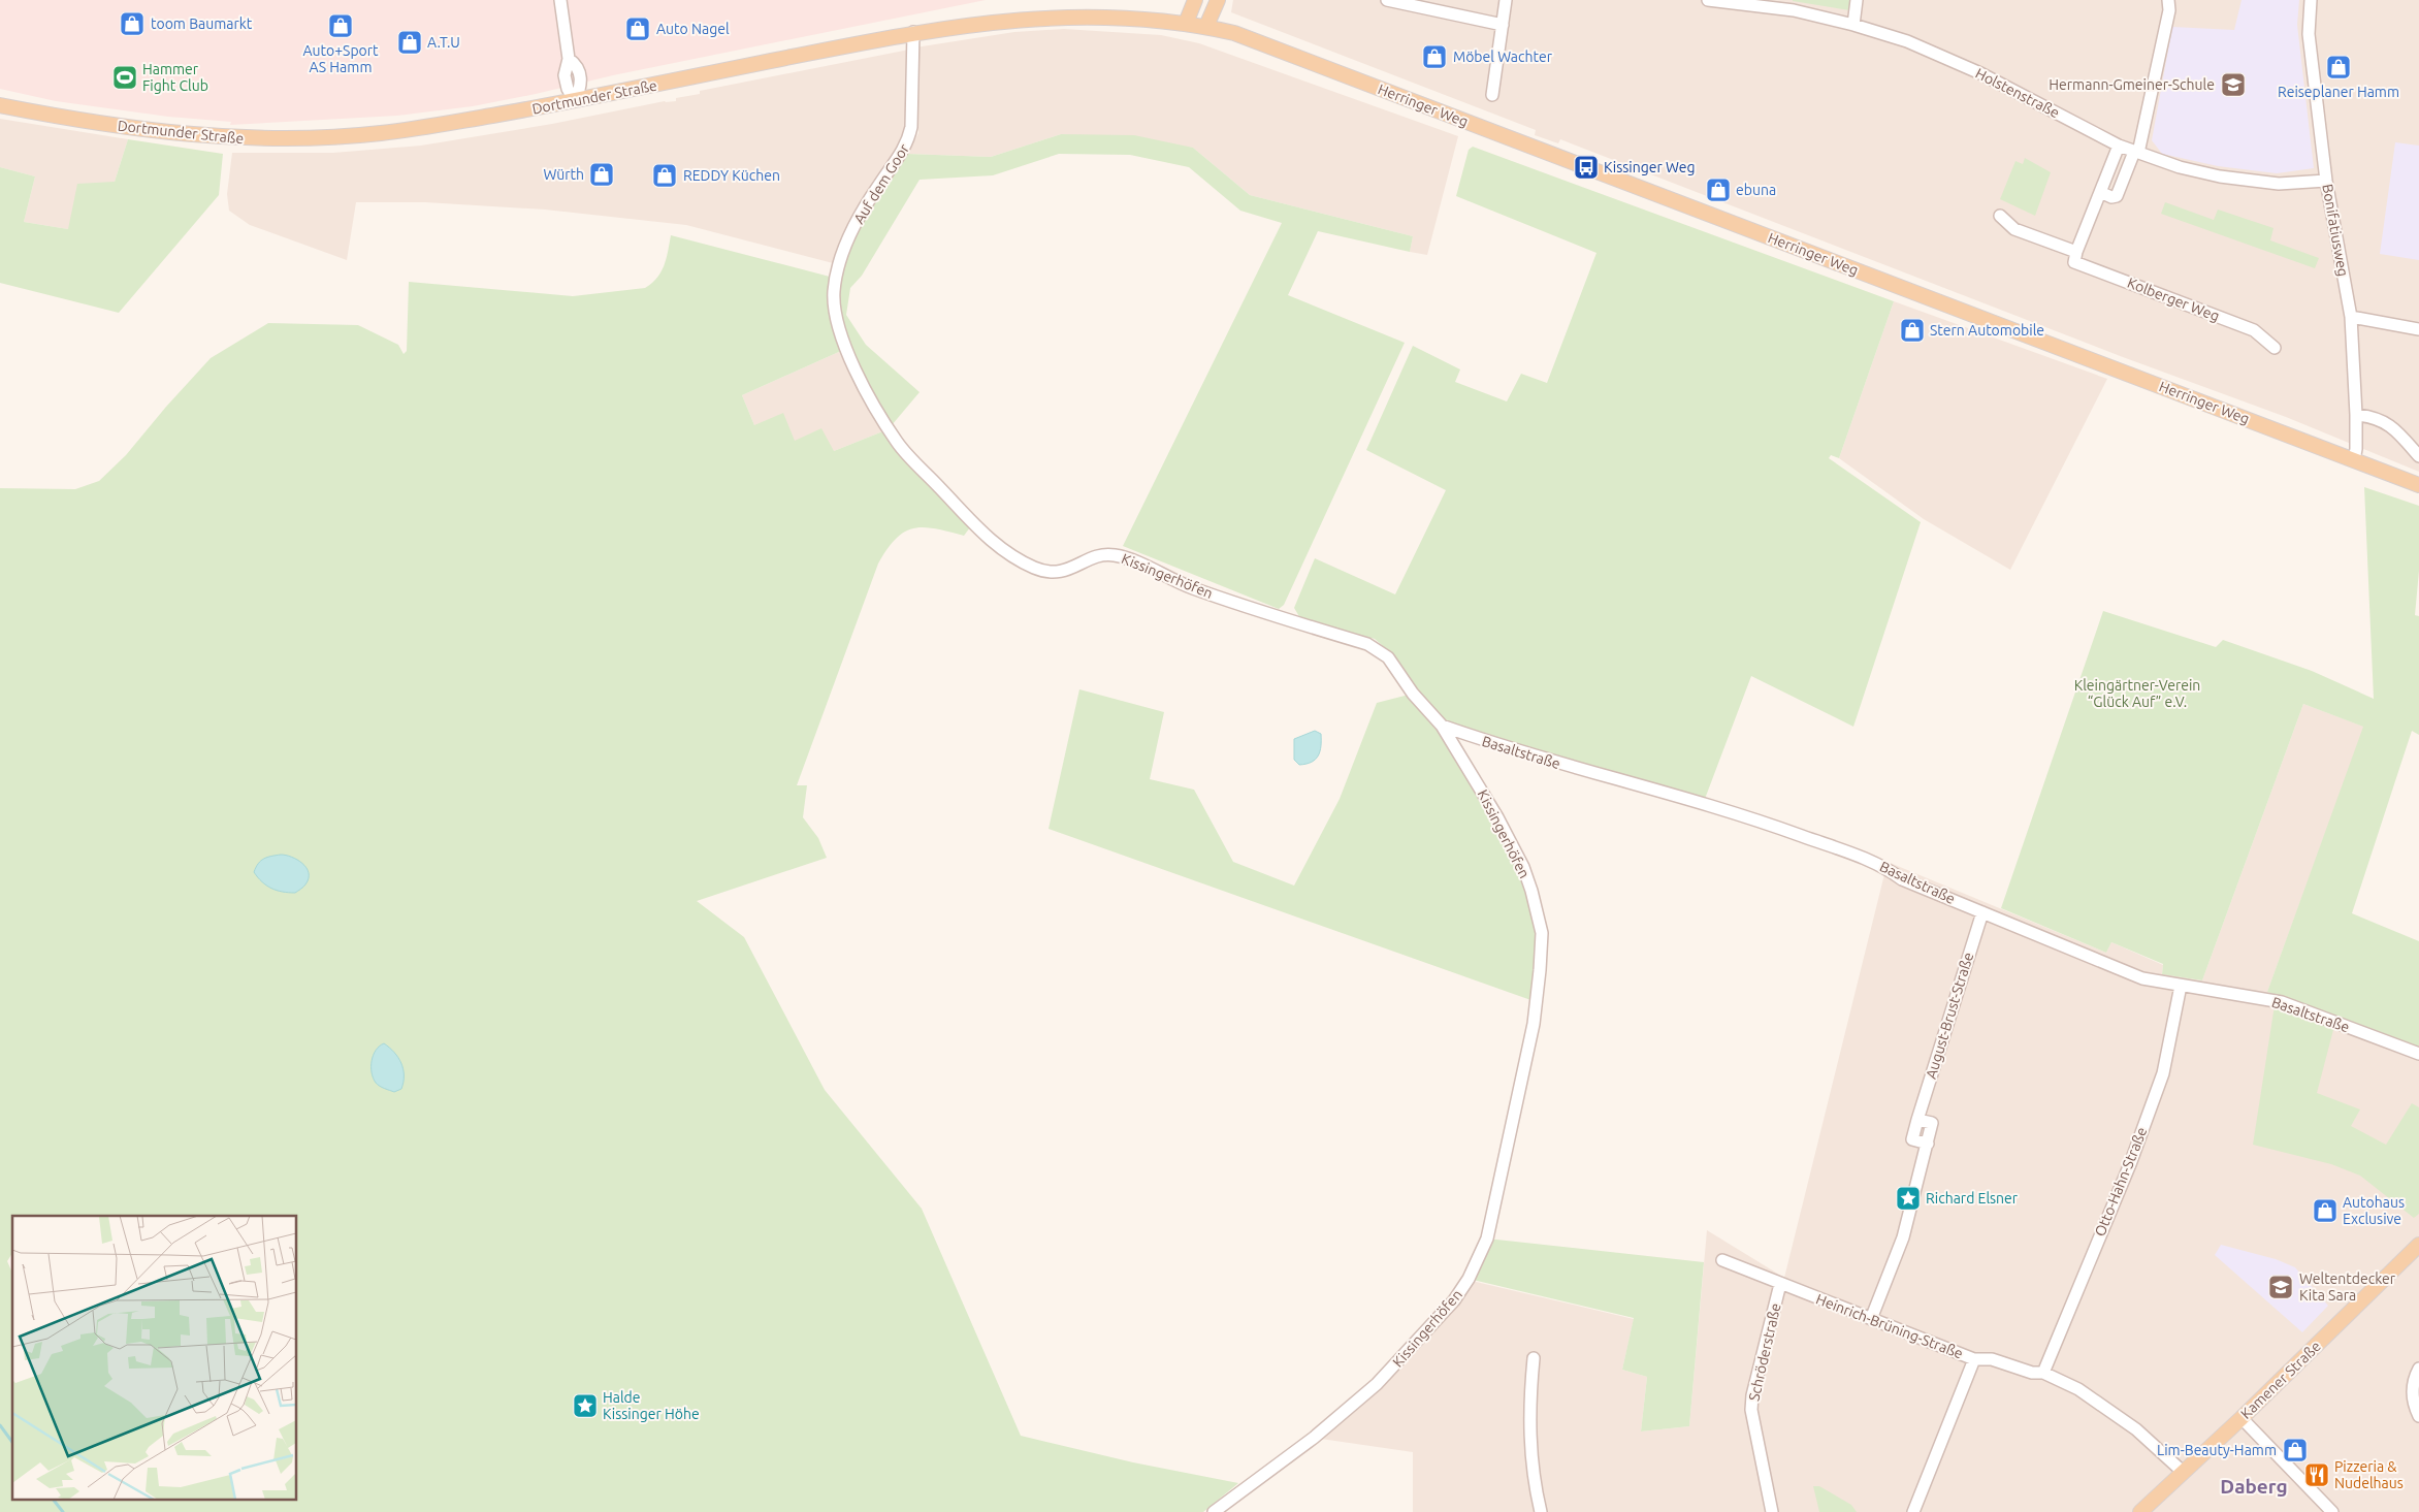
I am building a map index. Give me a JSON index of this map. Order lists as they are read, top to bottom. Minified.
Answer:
{"streets":{"main road":["Dortmunder Straße","Herringer Weg","Kamener Straße"],"street":["Holstenstraße","Auf dem Goor","Bonifatiusweg","Kolberger Weg","Kissingerhöfen","Basaltstraße","August-Brust-Straße","Otto-Hahn-Straße","Heinrich-Brüning-Straße","Schröderstraße"]},"crossings":[["Holstenstraße","Bonifatiusweg"],["Dortmunder Straße","Herringer Weg"],["Dortmunder Straße","Auf dem Goor"],["Herringer Weg","Bonifatiusweg"],["Auf dem Goor","Kissingerhöfen"],["Kissingerhöfen","Basaltstraße"],["Basaltstraße","August-Brust-Straße"],["Basaltstraße","Otto-Hahn-Straße"],["August-Brust-Straße","Heinrich-Brüning-Straße"],["Otto-Hahn-Straße","Heinrich-Brüning-Straße"],["Heinrich-Brüning-Straße","Schröderstraße"],["Heinrich-Brüning-Straße","Kamener Straße"]],"districts":["Daberg"],"parks":["Kleingärtner-Verein “Glück Auf” e.V."],"places":{"shop":["toom Baumarkt","Auto+Sport AS Hamm","Auto Nagel","A.T.U","Möbel Wachter","Reiseplaner Hamm","Würth","REDDY Küchen","ebuna","Stern Automobile","Autohaus Exclusive","Lim-Beauty-Hamm"],"sports":["Hammer Fight Club"],"school or university":["Hermann-Gmeiner-Schule","Weltentdecker Kita Sara"],"bus stop":["Kissinger Weg"],"place":["Richard Elsner","Halde Kissinger Höhe"],"restaurant":["Pizzeria & Nudelhaus"]}}
